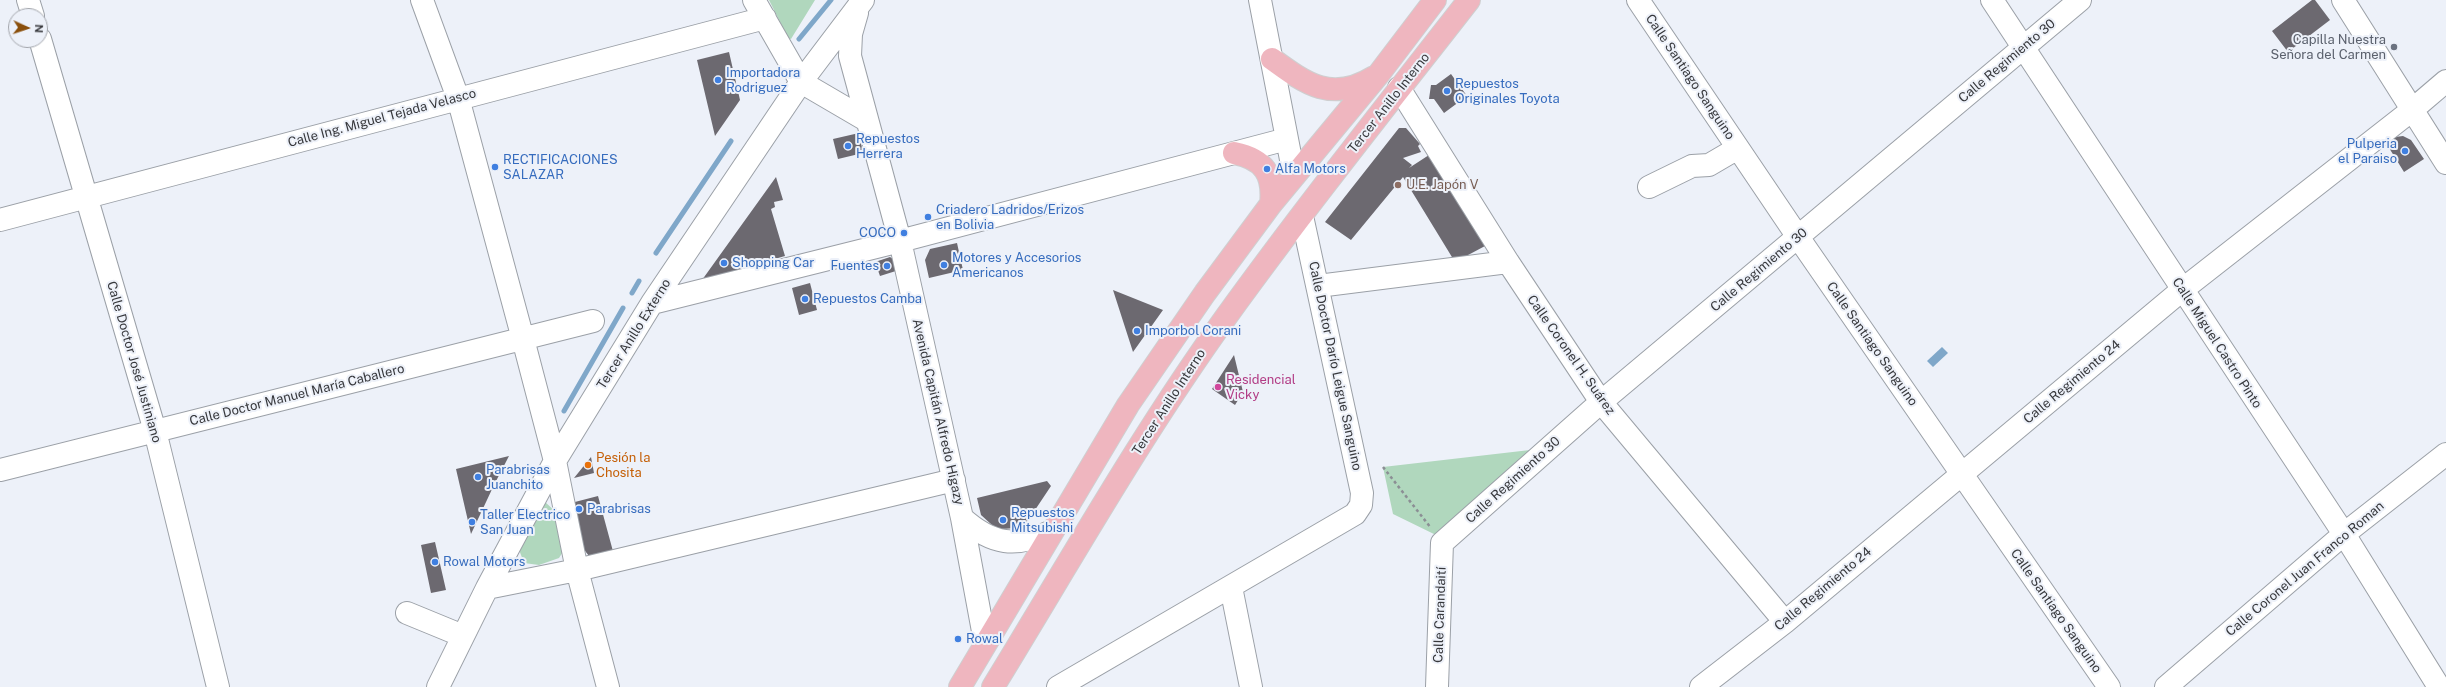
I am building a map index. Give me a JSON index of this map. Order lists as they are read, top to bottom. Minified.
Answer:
{"streets":{"main road":["Tercer Anillo Interno"],"street":["Calle Regimiento 30","Calle Santiago Sanguino","Calle Ing. Miguel Tejada Velasco","Tercer Anillo Externo","Calle Miguel Castro Pinto","Calle Coronel H. Suárez","Calle Doctor José Justiniano","Calle Doctor Darío Leigue Sanguino","Calle Regimiento 24","Calle Doctor Manuel María Caballero","Avenida Capitán Alfredo Higazy","Calle Coronel Juan Franco Roman","Calle Carandaití"]},"crossings":[["Calle Regimiento 30","Calle Santiago Sanguino"],["Calle Regimiento 30","Calle Miguel Castro Pinto"],["Calle Regimiento 30","Calle Coronel H. Suárez"],["Calle Regimiento 30","Calle Carandaití"],["Calle Santiago Sanguino","Calle Regimiento 24"],["Tercer Anillo Interno","Calle Coronel H. Suárez"],["Tercer Anillo Interno","Calle Doctor Darío Leigue Sanguino"],["Tercer Anillo Interno","Avenida Capitán Alfredo Higazy"],["Calle Ing. Miguel Tejada Velasco","Calle Doctor José Justiniano"],["Tercer Anillo Externo","Avenida Capitán Alfredo Higazy"],["Calle Miguel Castro Pinto","Calle Regimiento 24"],["Calle Miguel Castro Pinto","Calle Coronel Juan Franco Roman"],["Calle Coronel H. Suárez","Calle Regimiento 24"],["Calle Doctor José Justiniano","Calle Doctor Manuel María Caballero"]],"places":["Capilla Nuestra Señora del Carmen","Importadora Rodriguez","Repuestos Originales Toyota","Repuestos Herrera","Pulperia el Paraiso","RECTIFICACIONES SALAZAR","Alfa Motors","U.E. Japón V","Criadero Ladridos/Erizos en Bolivia","COCO","Shopping Car","Motores y Accesorios Americanos","Fuentes","Repuestos Camba","Imporbol Corani","Residencial Vicky","Pesión la Chosita","Parabrisas Juanchito","Parabrisas","Repuestos Mitsubishi","Taller Electrico San Juan","Rowal Motors","Rowal"],"north":"right"}
